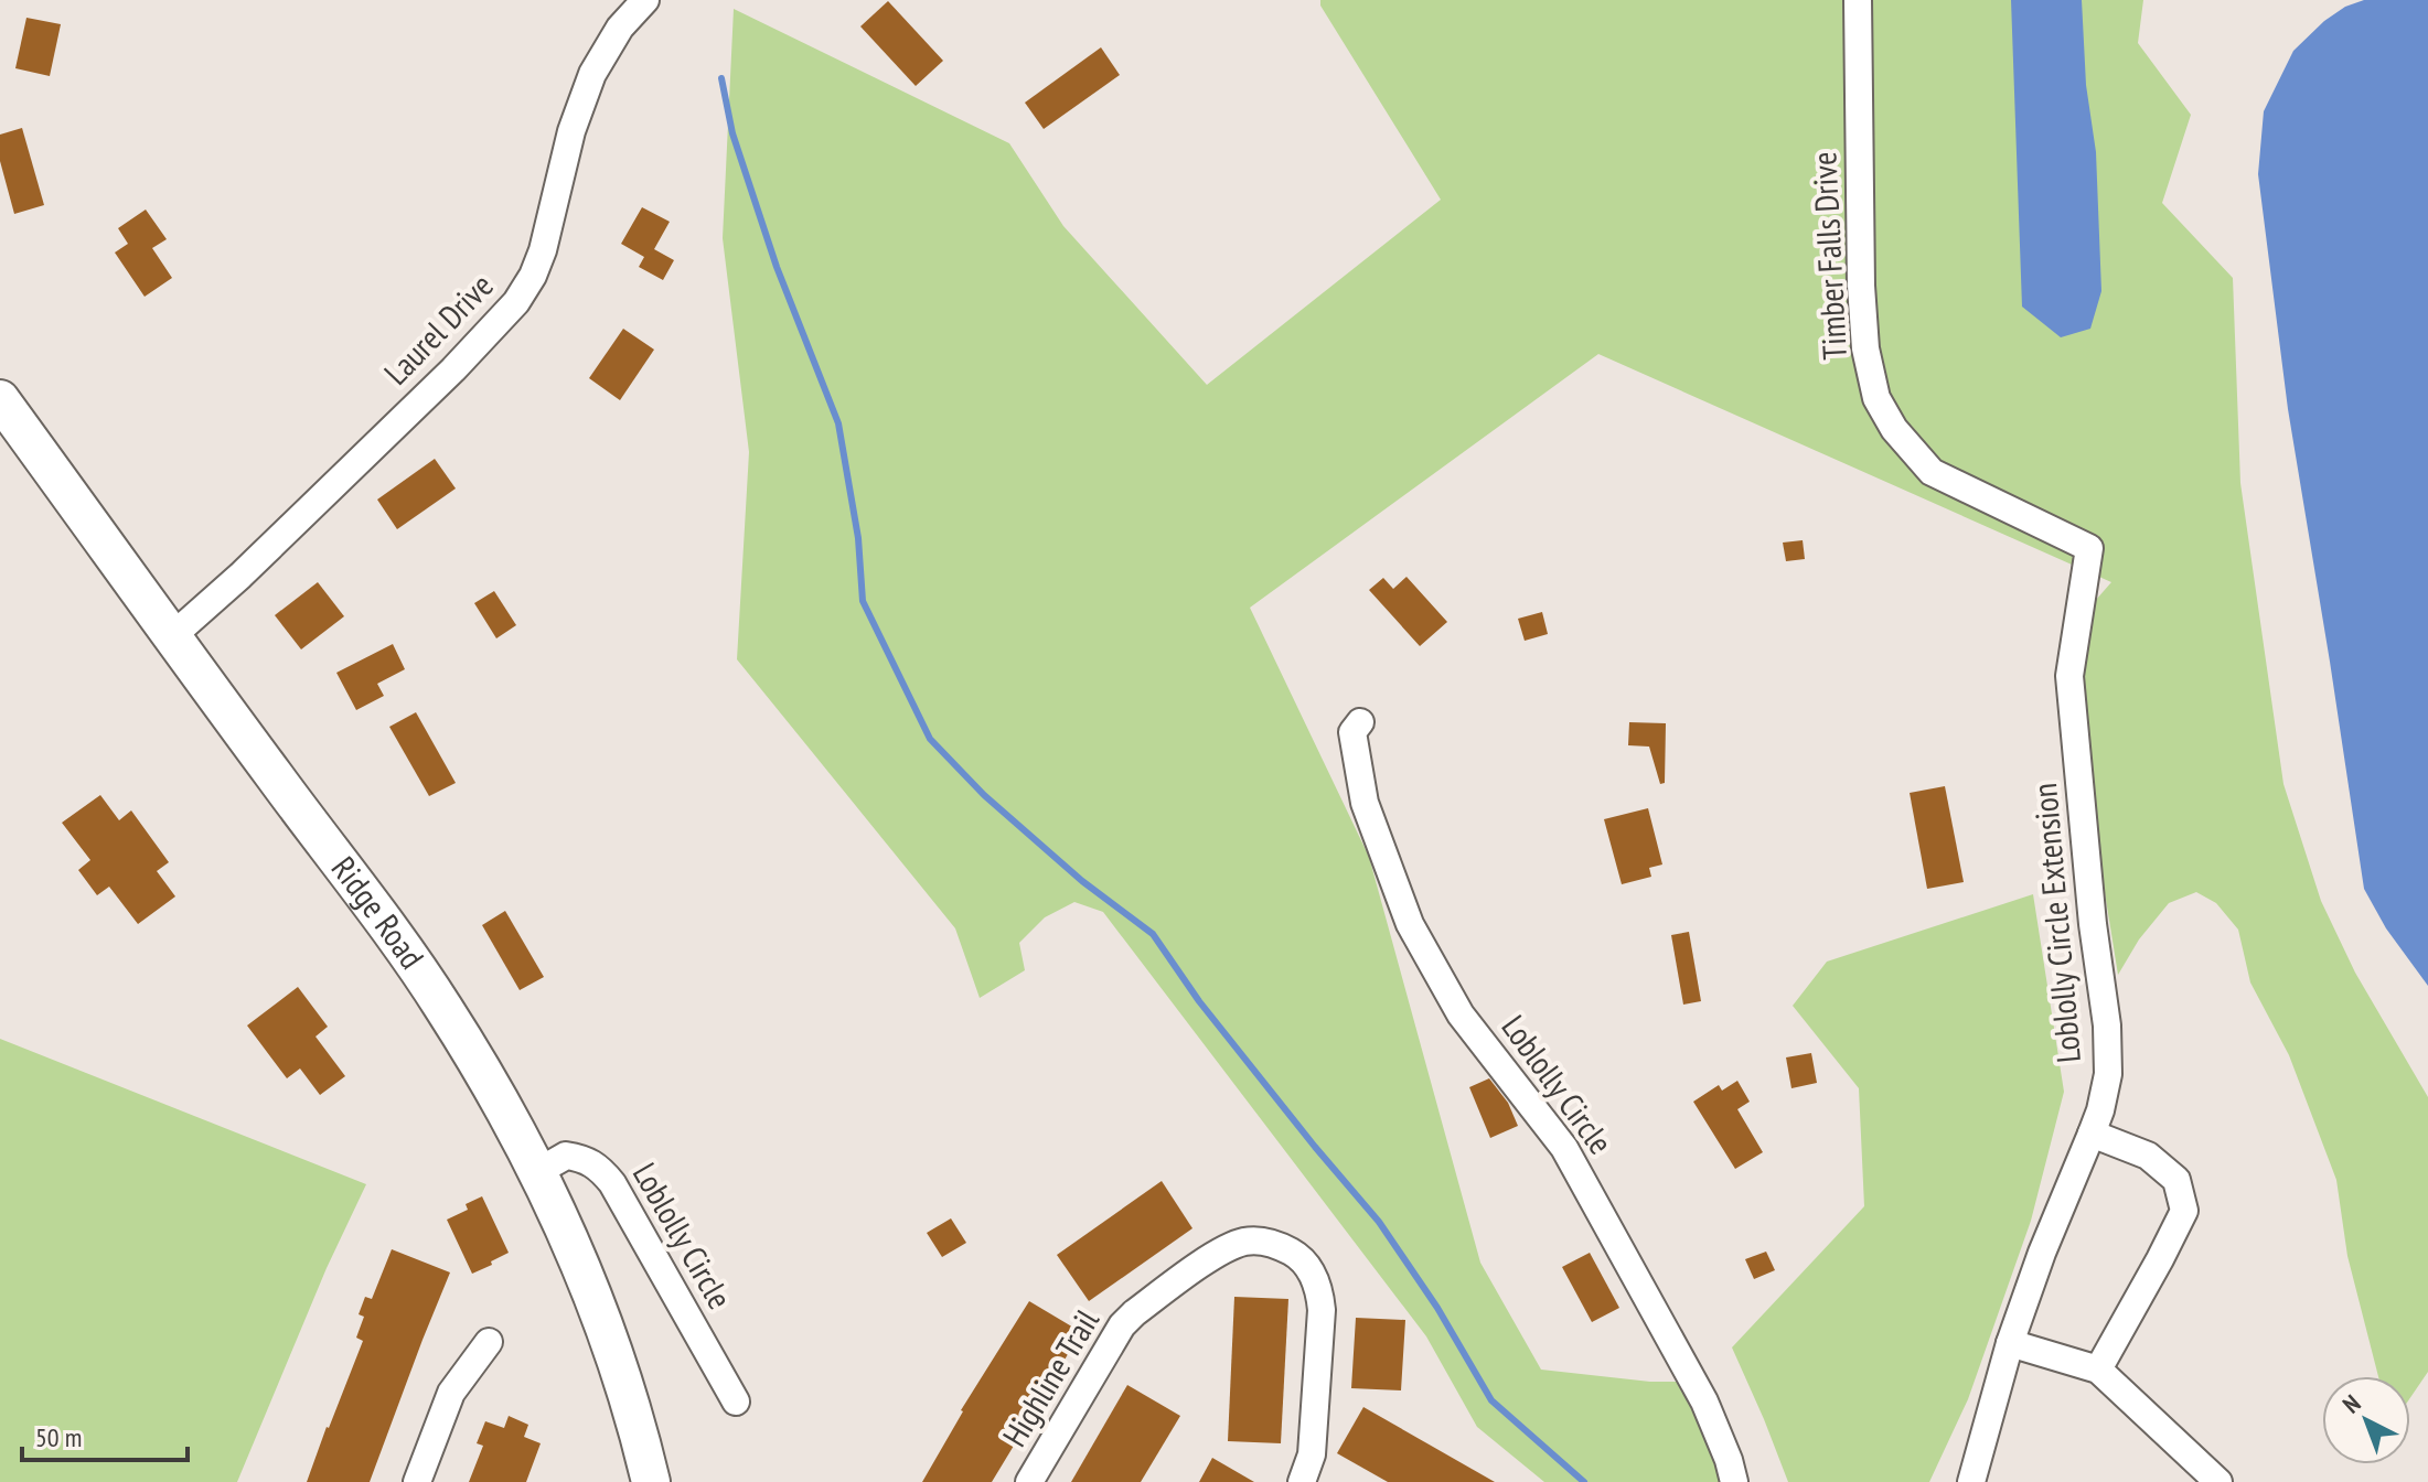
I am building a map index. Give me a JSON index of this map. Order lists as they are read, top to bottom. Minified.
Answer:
{"streets":{"street":["Timber Falls Drive","Laurel Drive","Ridge Road","Loblolly Circle Extension","Loblolly Circle","Highline Trail"]},"crossings":[["Timber Falls Drive","Loblolly Circle Extension"],["Laurel Drive","Ridge Road"],["Ridge Road","Loblolly Circle"]],"scale_bar":"50 m","north":"top left"}
